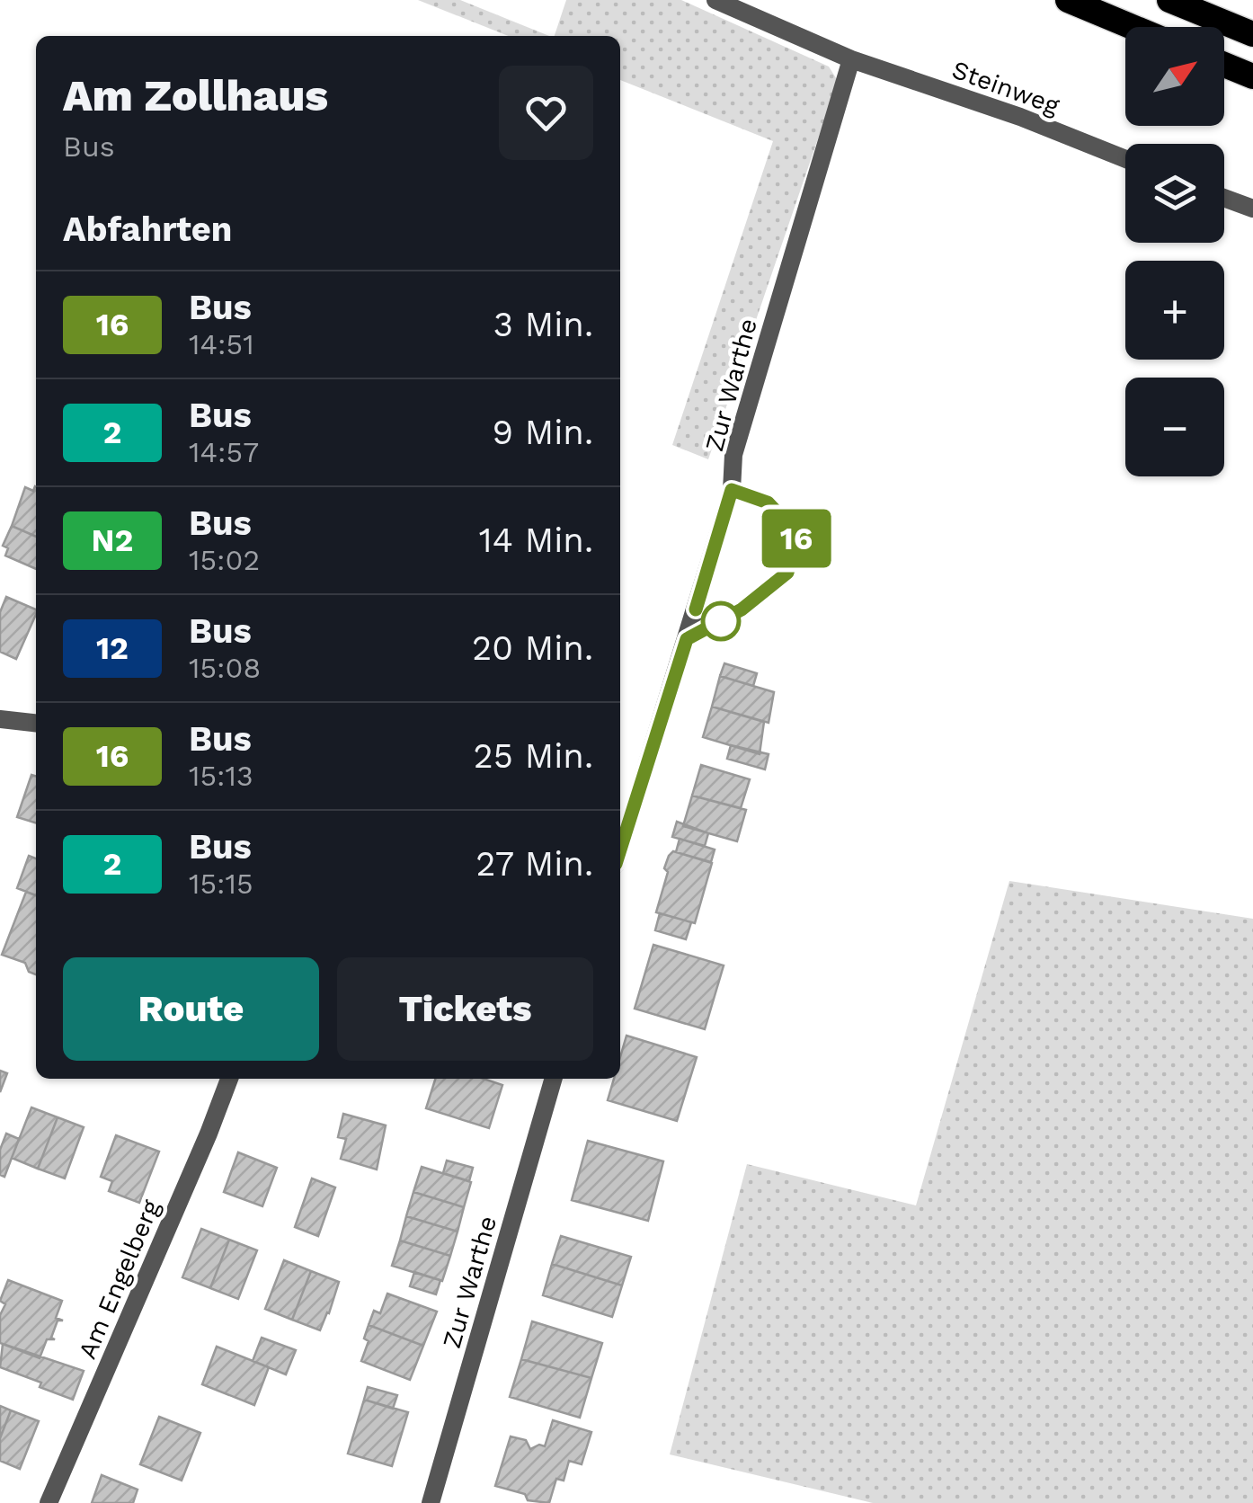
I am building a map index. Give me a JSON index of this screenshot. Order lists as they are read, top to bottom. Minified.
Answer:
{"streets":{"street":["Steinweg","Zur Warthe","Am Engelberg"]},"crossings":[["Steinweg","Zur Warthe"]],"lines":["bus line 16"],"north":"top right","page":{"on_map":"16","map_buttons":["+","−"],"heading":[["Am Zollhaus","Bus"],"Abfahrten"],"list":[{"mark":"16","name":"Bus","note":"14:51","value":"3 Min."},{"mark":"2","name":"Bus","note":"14:57","value":"9 Min."},{"mark":"N2","name":"Bus","note":"15:02","value":"14 Min."},{"mark":"12","name":"Bus","note":"15:08","value":"20 Min."},{"mark":"16","name":"Bus","note":"15:13","value":"25 Min."},{"mark":"2","name":"Bus","note":"15:15","value":"27 Min."}],"buttons":["Route","Tickets"]}}
